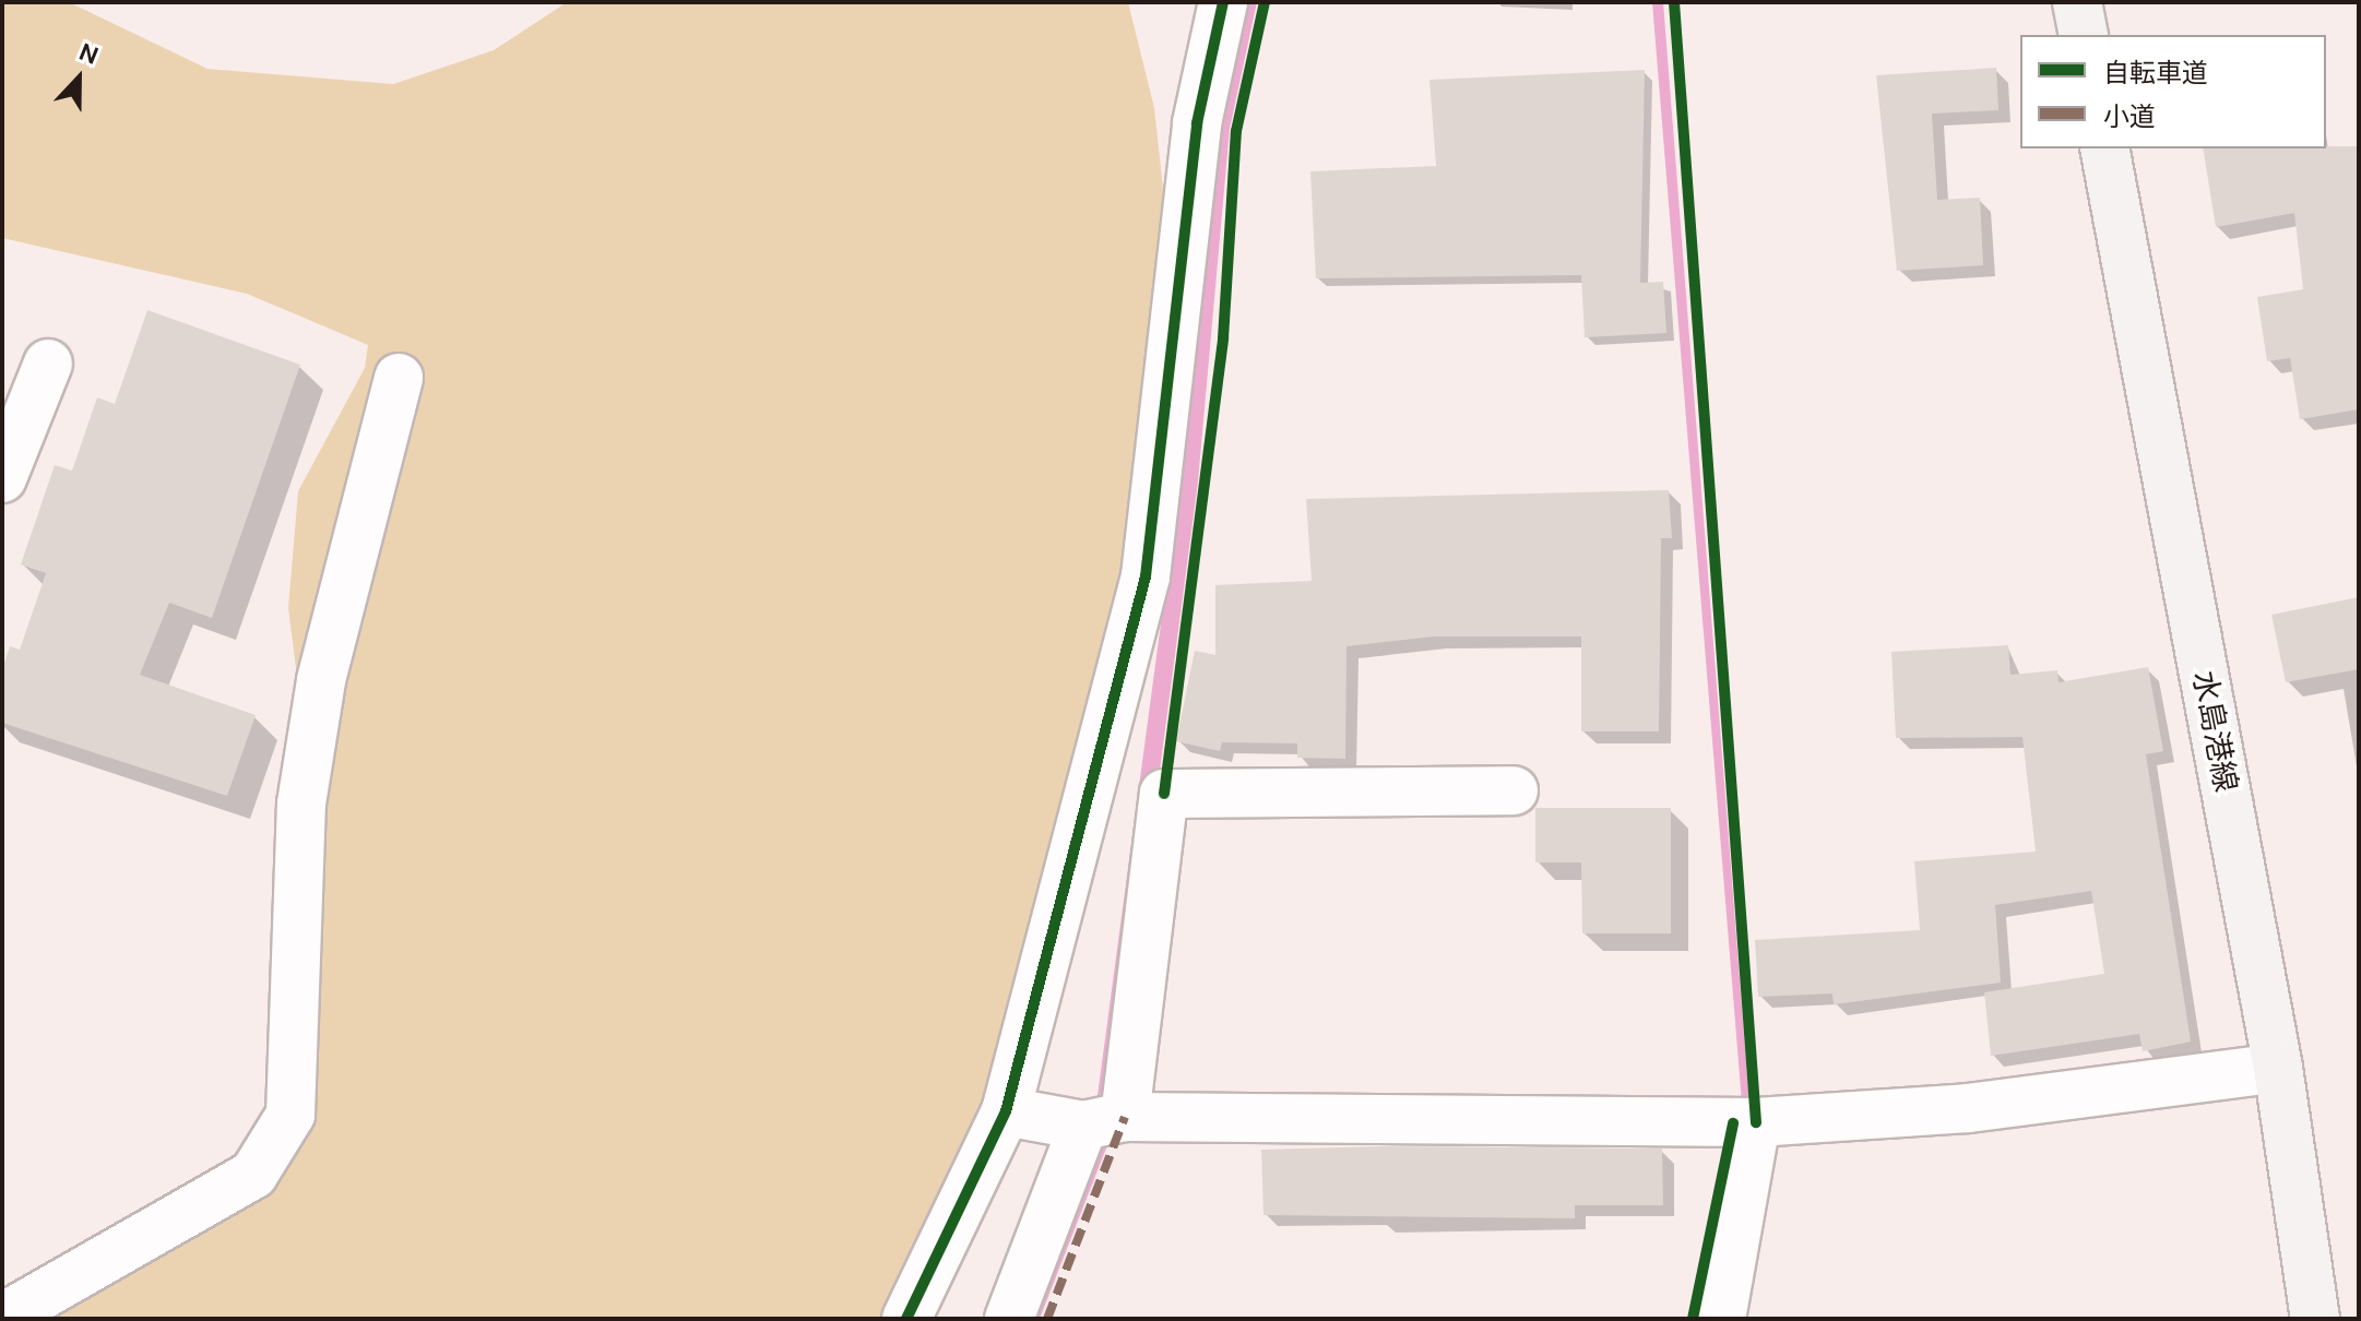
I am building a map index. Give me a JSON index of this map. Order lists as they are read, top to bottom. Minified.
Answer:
{"streets":{"main road":["水島港線"]},"legend":["自転車道","小道"],"north":"top"}
